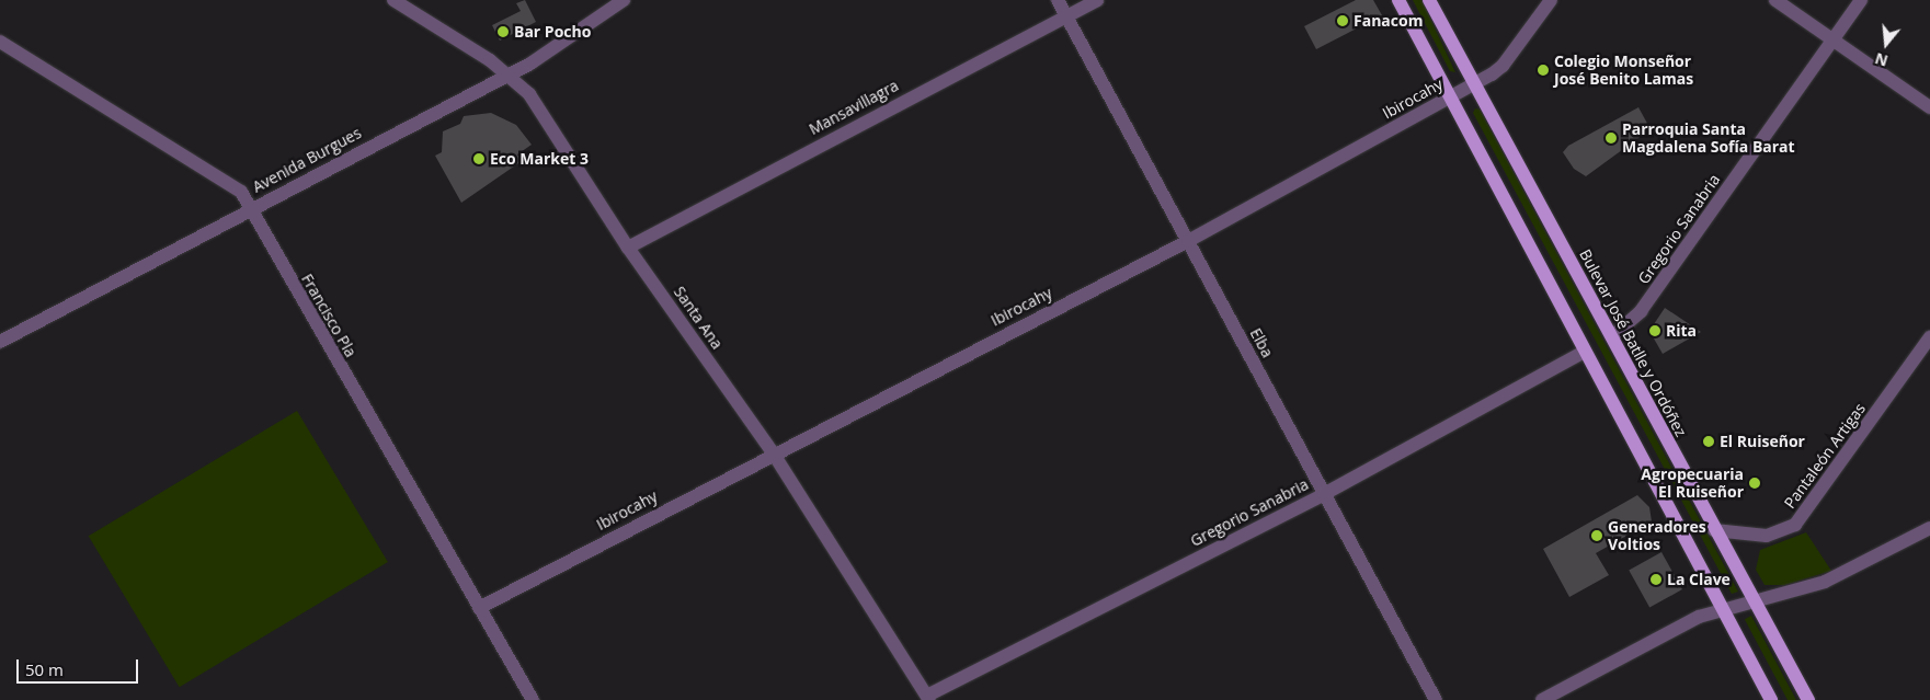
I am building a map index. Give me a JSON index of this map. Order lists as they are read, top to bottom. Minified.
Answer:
{"streets":{"main road":["Bulevar José Batlle y Ordóñez"],"street":["Ibirocahy","Mansavillagra","Avenida Burgues","Gregorio Sanabria","Francisco Pla","Santa Ana","Elba","Pantaleón Artigas"]},"crossings":[["Ibirocahy","Francisco Pla"],["Ibirocahy","Santa Ana"],["Ibirocahy","Elba"],["Ibirocahy","Bulevar José Batlle y Ordóñez"],["Mansavillagra","Santa Ana"],["Mansavillagra","Elba"],["Avenida Burgues","Francisco Pla"],["Avenida Burgues","Santa Ana"],["Gregorio Sanabria","Santa Ana"],["Gregorio Sanabria","Elba"],["Gregorio Sanabria","Bulevar José Batlle y Ordóñez"],["Bulevar José Batlle y Ordóñez","Pantaleón Artigas"]],"places":["Fanacom","Bar Pocho","Colegio Monseñor José Benito Lamas","Parroquia Santa Magdalena Sofía Barat","Eco Market 3","Rita","El Ruiseñor","Agropecuaria El Ruiseñor","Generadores Voltios","La Clave"],"scale_bar":"50 m","north":"bottom"}
